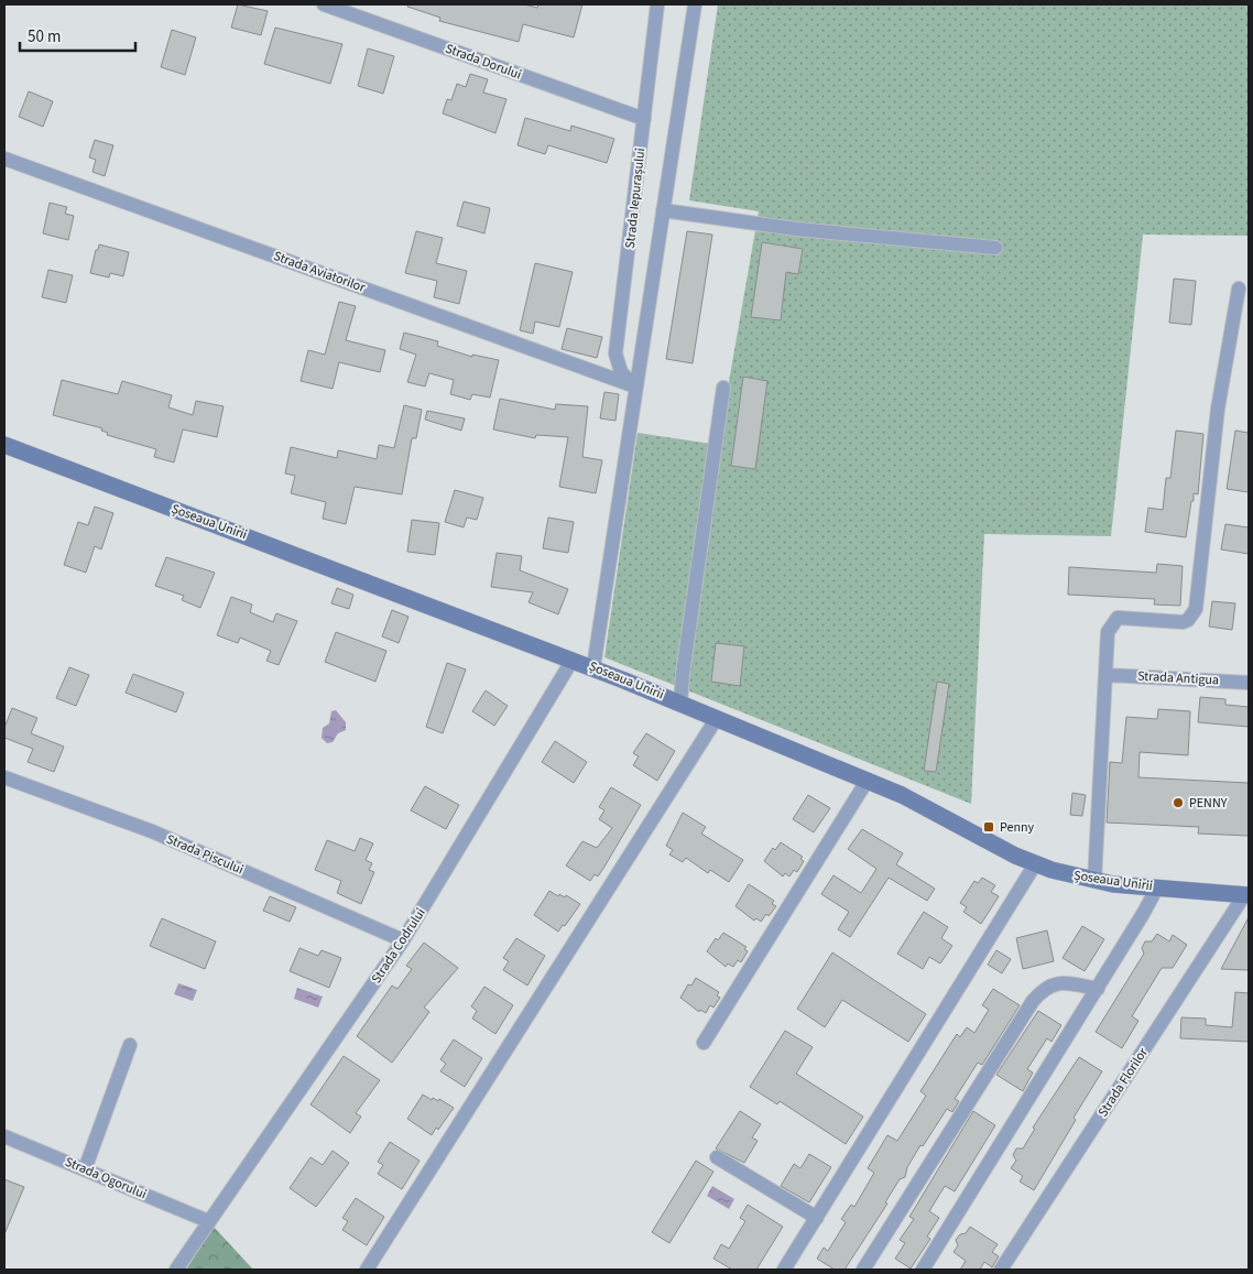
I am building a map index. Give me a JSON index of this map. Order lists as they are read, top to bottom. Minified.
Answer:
{"streets":{"main road":["Șoseaua Unirii"],"street":["Strada Dorului","Strada Iepurașului","Strada Aviatorilor","Strada Antigua","Strada Piscului","Strada Codrului","Strada Florilor","Strada Ogorului"]},"crossings":[["Strada Dorului","Strada Iepurașului"],["Strada Iepurașului","Strada Aviatorilor"],["Strada Iepurașului","Șoseaua Unirii"],["Șoseaua Unirii","Strada Codrului"],["Șoseaua Unirii","Strada Florilor"],["Strada Piscului","Strada Codrului"],["Strada Codrului","Strada Ogorului"]],"places":{"other":["PENNY"],"transit":["Penny"]},"scale_bar":"50 m"}
